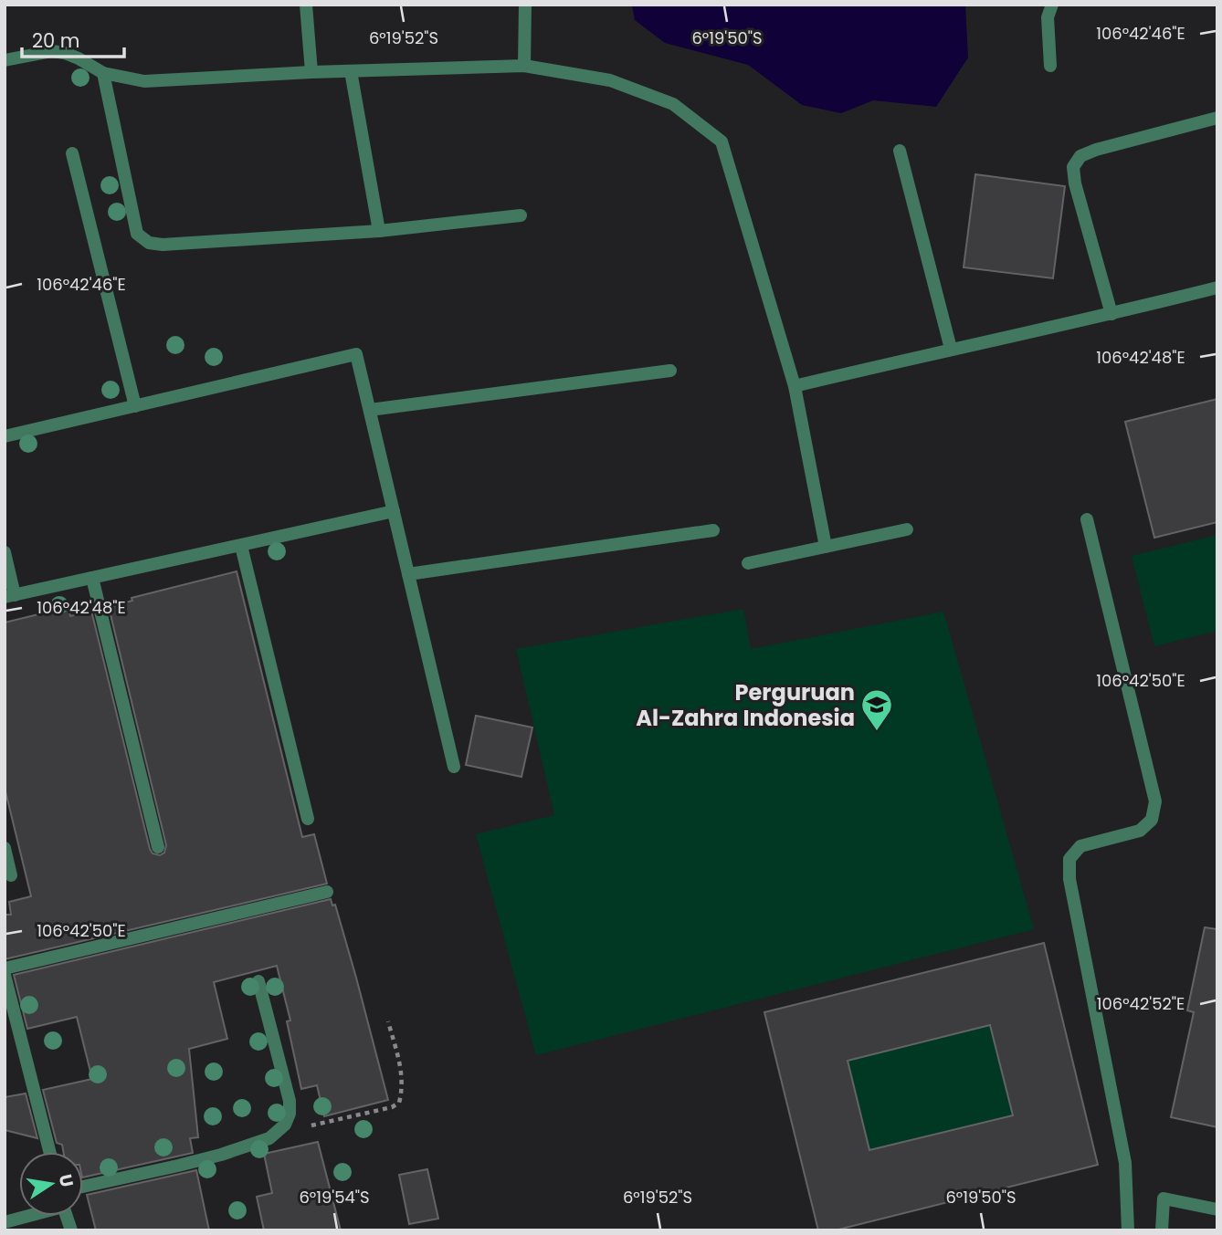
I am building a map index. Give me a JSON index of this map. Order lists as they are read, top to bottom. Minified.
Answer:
{"places":{"school or university":["Perguruan Al-Zahra Indonesia"]},"scale_bar":"20 m","north":"right","coordinates":["106°42'46\"E","6°19'52\"S","6°19'50\"S","106°42'48\"E","106°42'50\"E","106°42'52\"E","6°19'54\"S"]}
